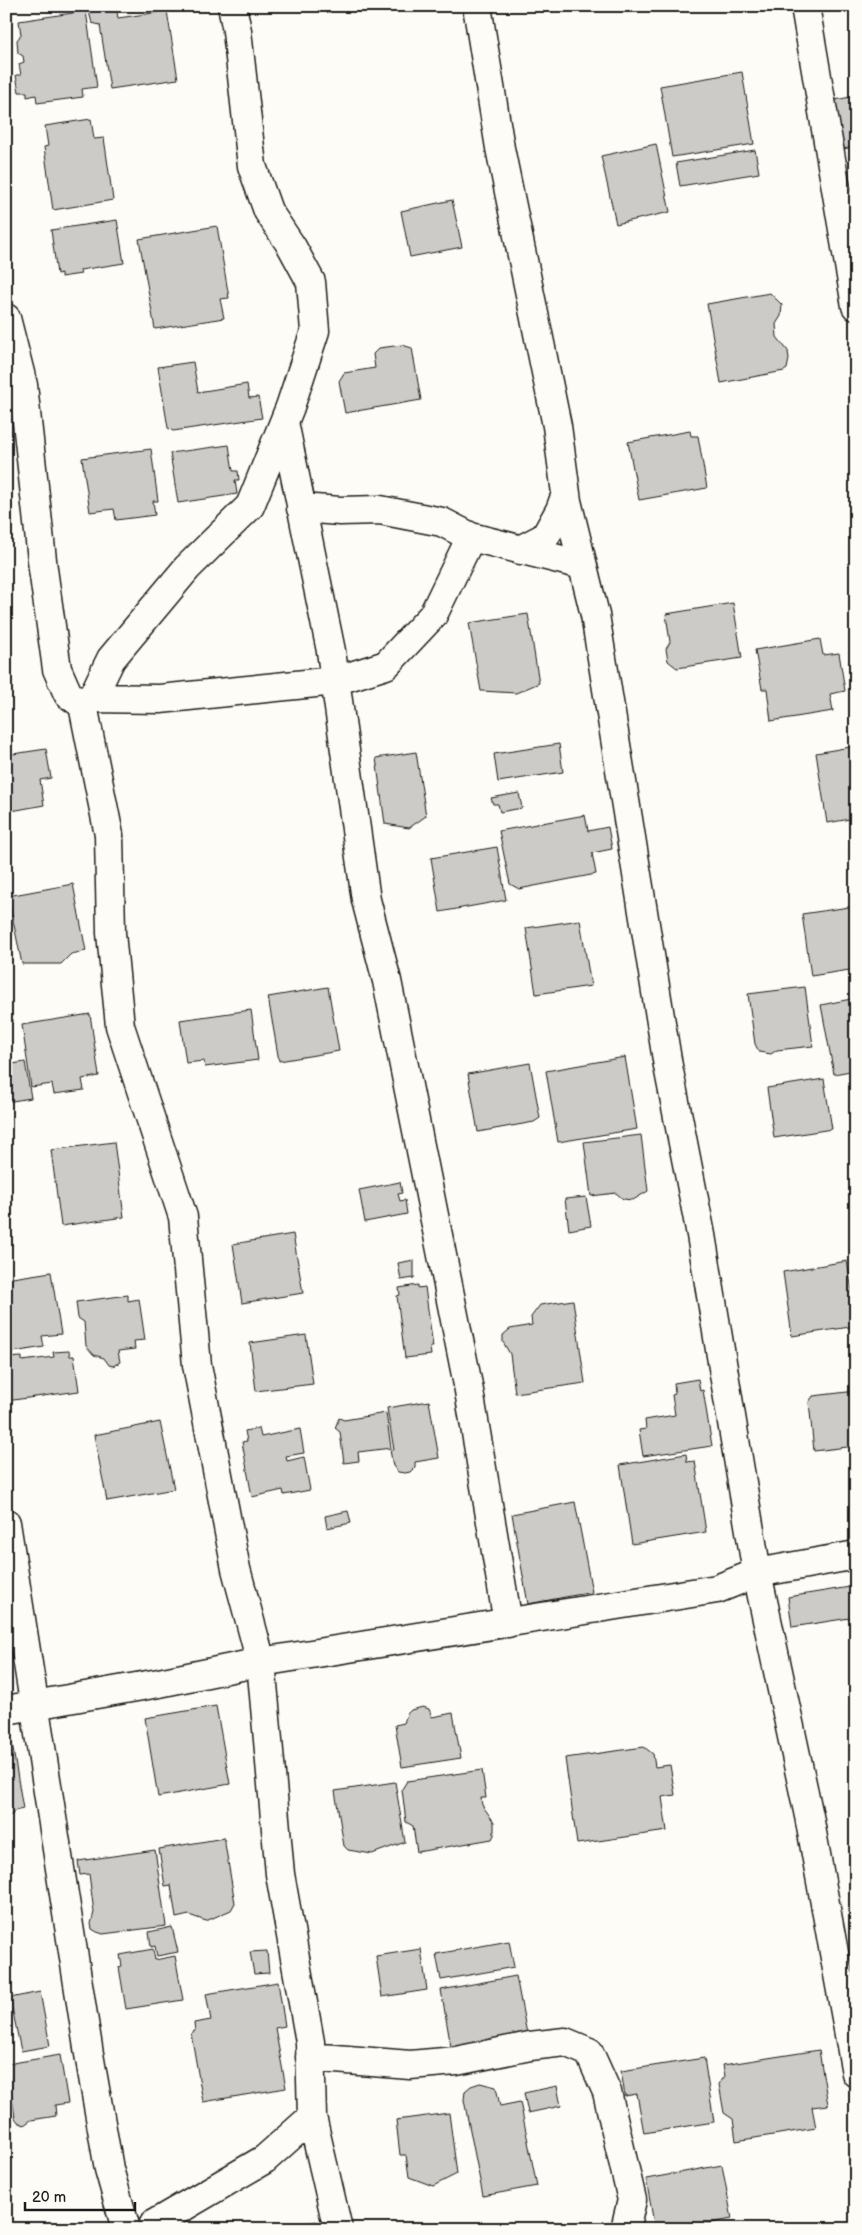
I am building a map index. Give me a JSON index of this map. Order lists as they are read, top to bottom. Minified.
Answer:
{"scale_bar":"20 m"}
